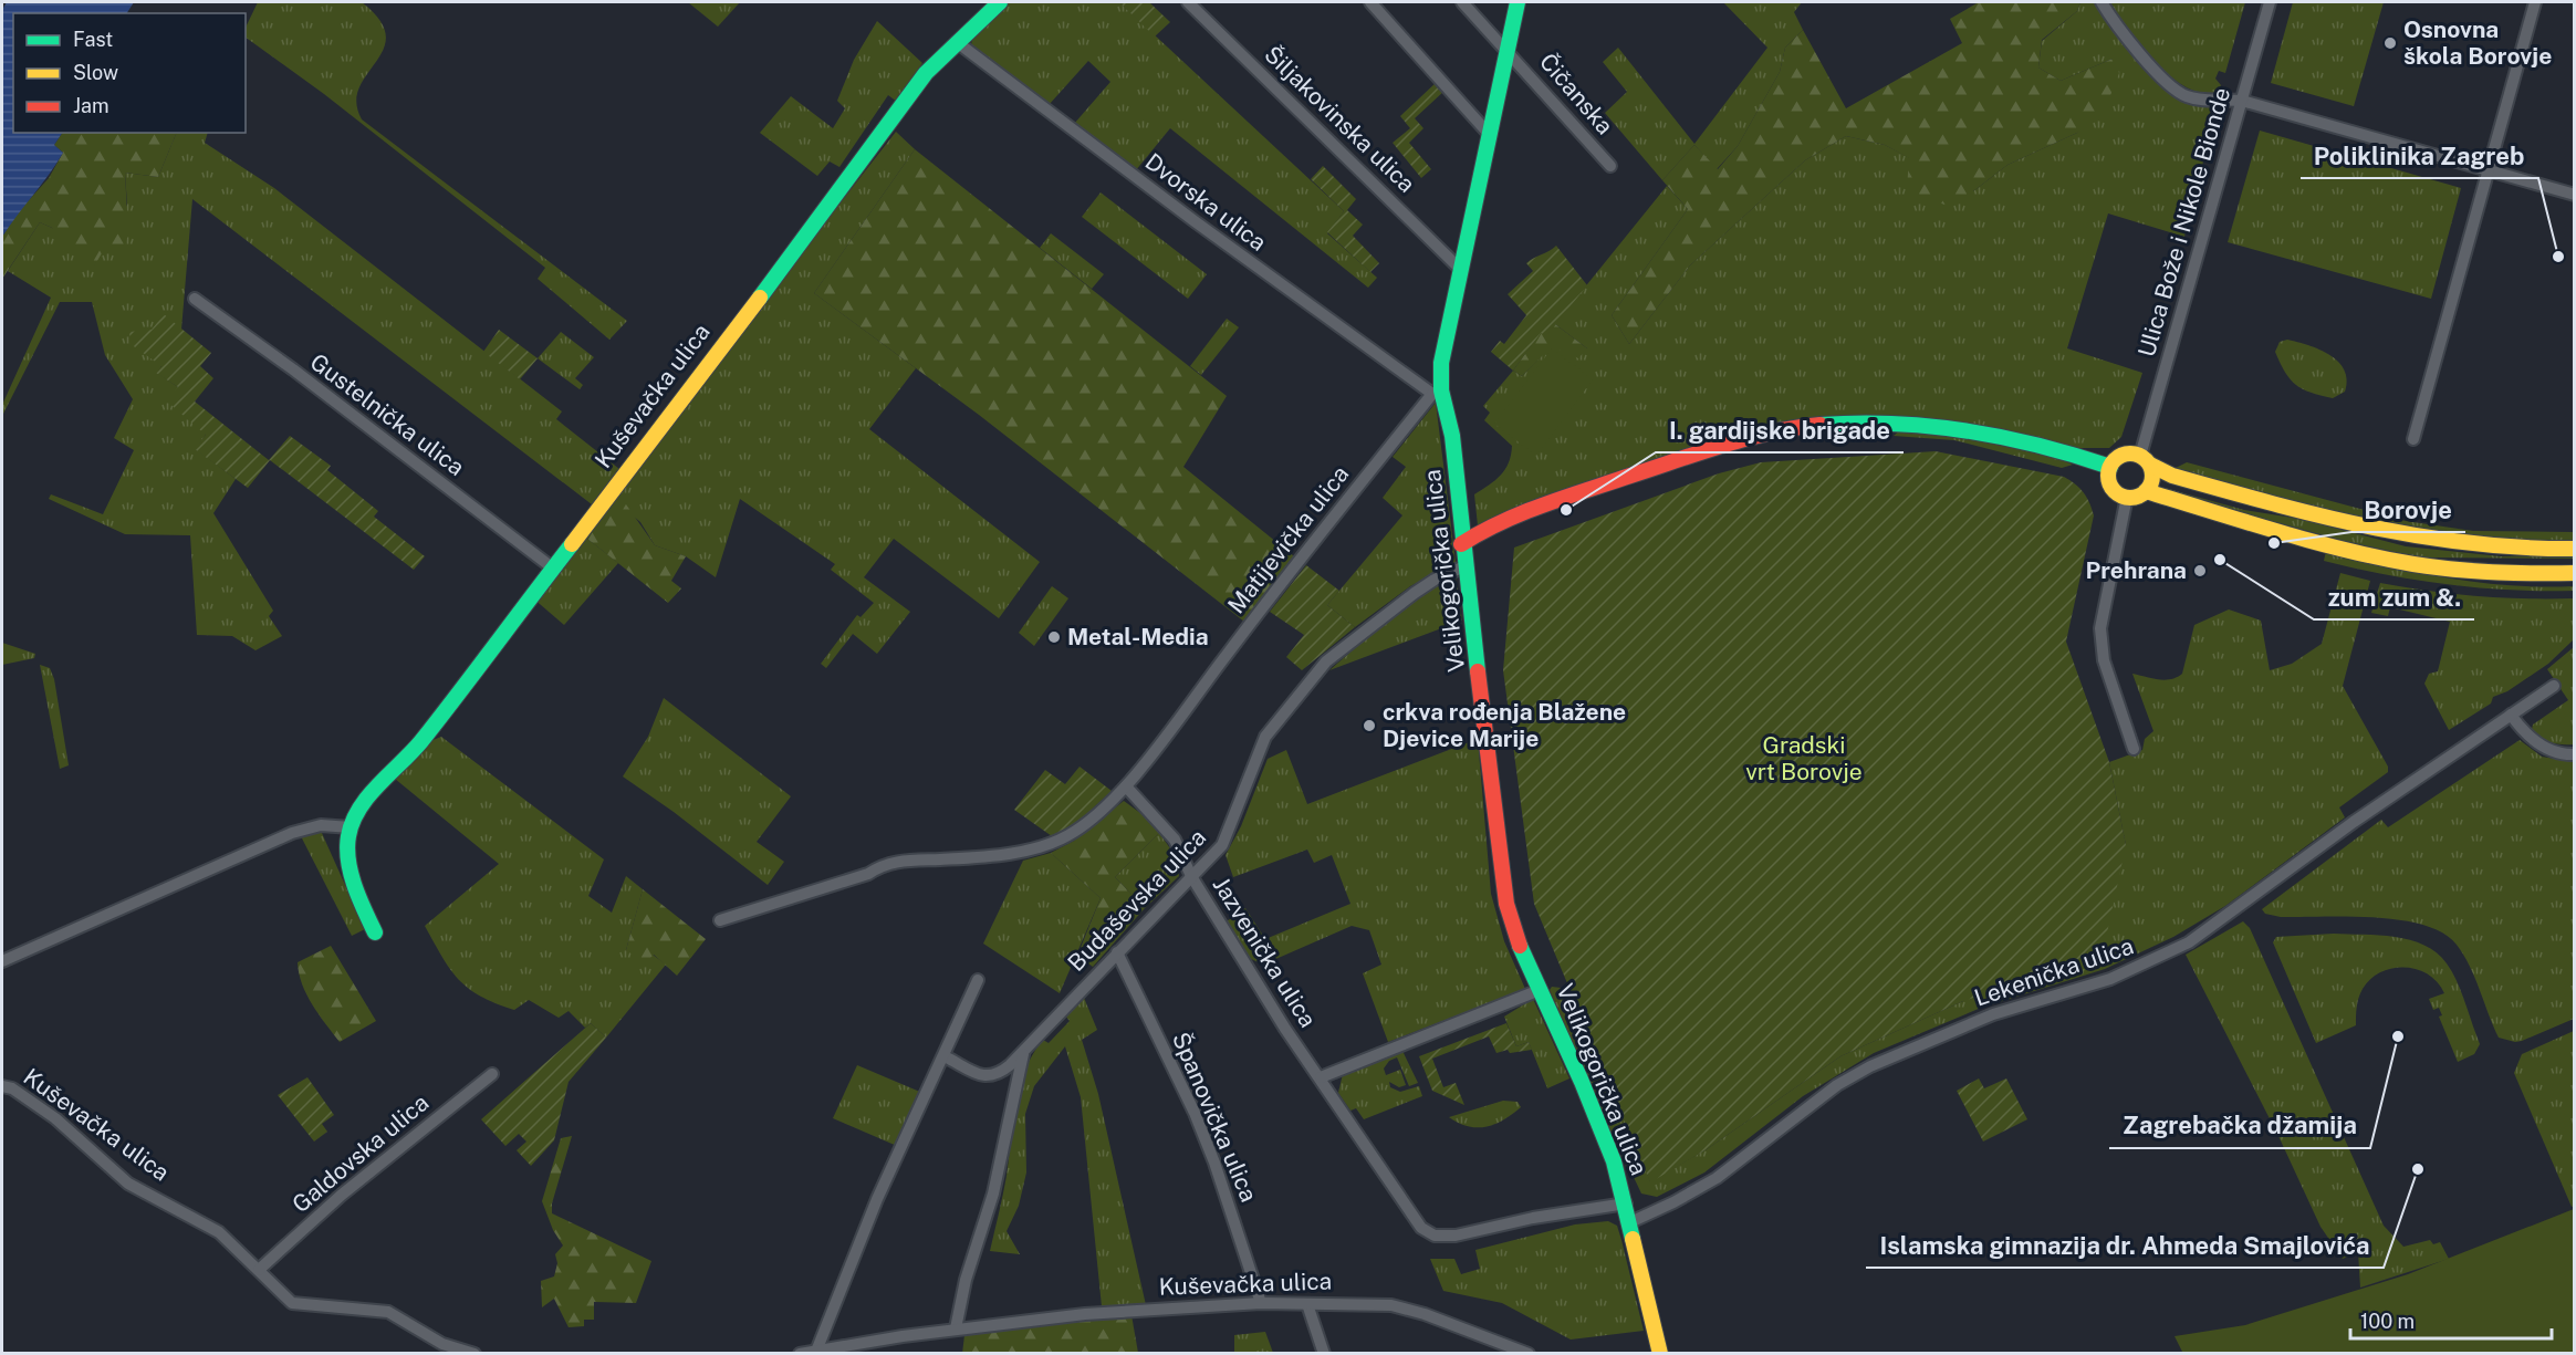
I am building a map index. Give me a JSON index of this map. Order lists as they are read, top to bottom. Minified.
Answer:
{"streets":{"street":["Čičanska","Šiljakovinska ulica","Dvorska ulica","Ulica Bože i Nikole Bionde","Kuševačka ulica","Gustelnička ulica","Matijevička ulica","Velikogorička ulica","Budaševska ulica","Jazvenička ulica","Lekenička ulica","Španovička ulica","Galdovska ulica"]},"crossings":[["Čičanska","Velikogorička ulica"],["Šiljakovinska ulica","Velikogorička ulica"],["Dvorska ulica","Kuševačka ulica"],["Dvorska ulica","Matijevička ulica"],["Dvorska ulica","Velikogorička ulica"],["Kuševačka ulica","Gustelnička ulica"],["Kuševačka ulica","Španovička ulica"],["Kuševačka ulica","Galdovska ulica"],["Matijevička ulica","Velikogorička ulica"],["Matijevička ulica","Jazvenička ulica"],["Velikogorička ulica","Budaševska ulica"],["Velikogorička ulica","Jazvenička ulica"],["Velikogorička ulica","Lekenička ulica"],["Budaševska ulica","Jazvenička ulica"],["Budaševska ulica","Španovička ulica"]],"parks":["Gradski vrt Borovje"],"places":["Osnovna škola Borovje","Poliklinika Zagreb","I. gardijske brigade","Borovje","zum zum &.","Prehrana","Metal-Media","crkva rođenja Blažene Djevice Marije","Zagrebačka džamija","Islamska gimnazija dr. Ahmeda Smajlovića"],"legend":["Fast","Slow","Jam"],"scale_bar":"100 m"}
